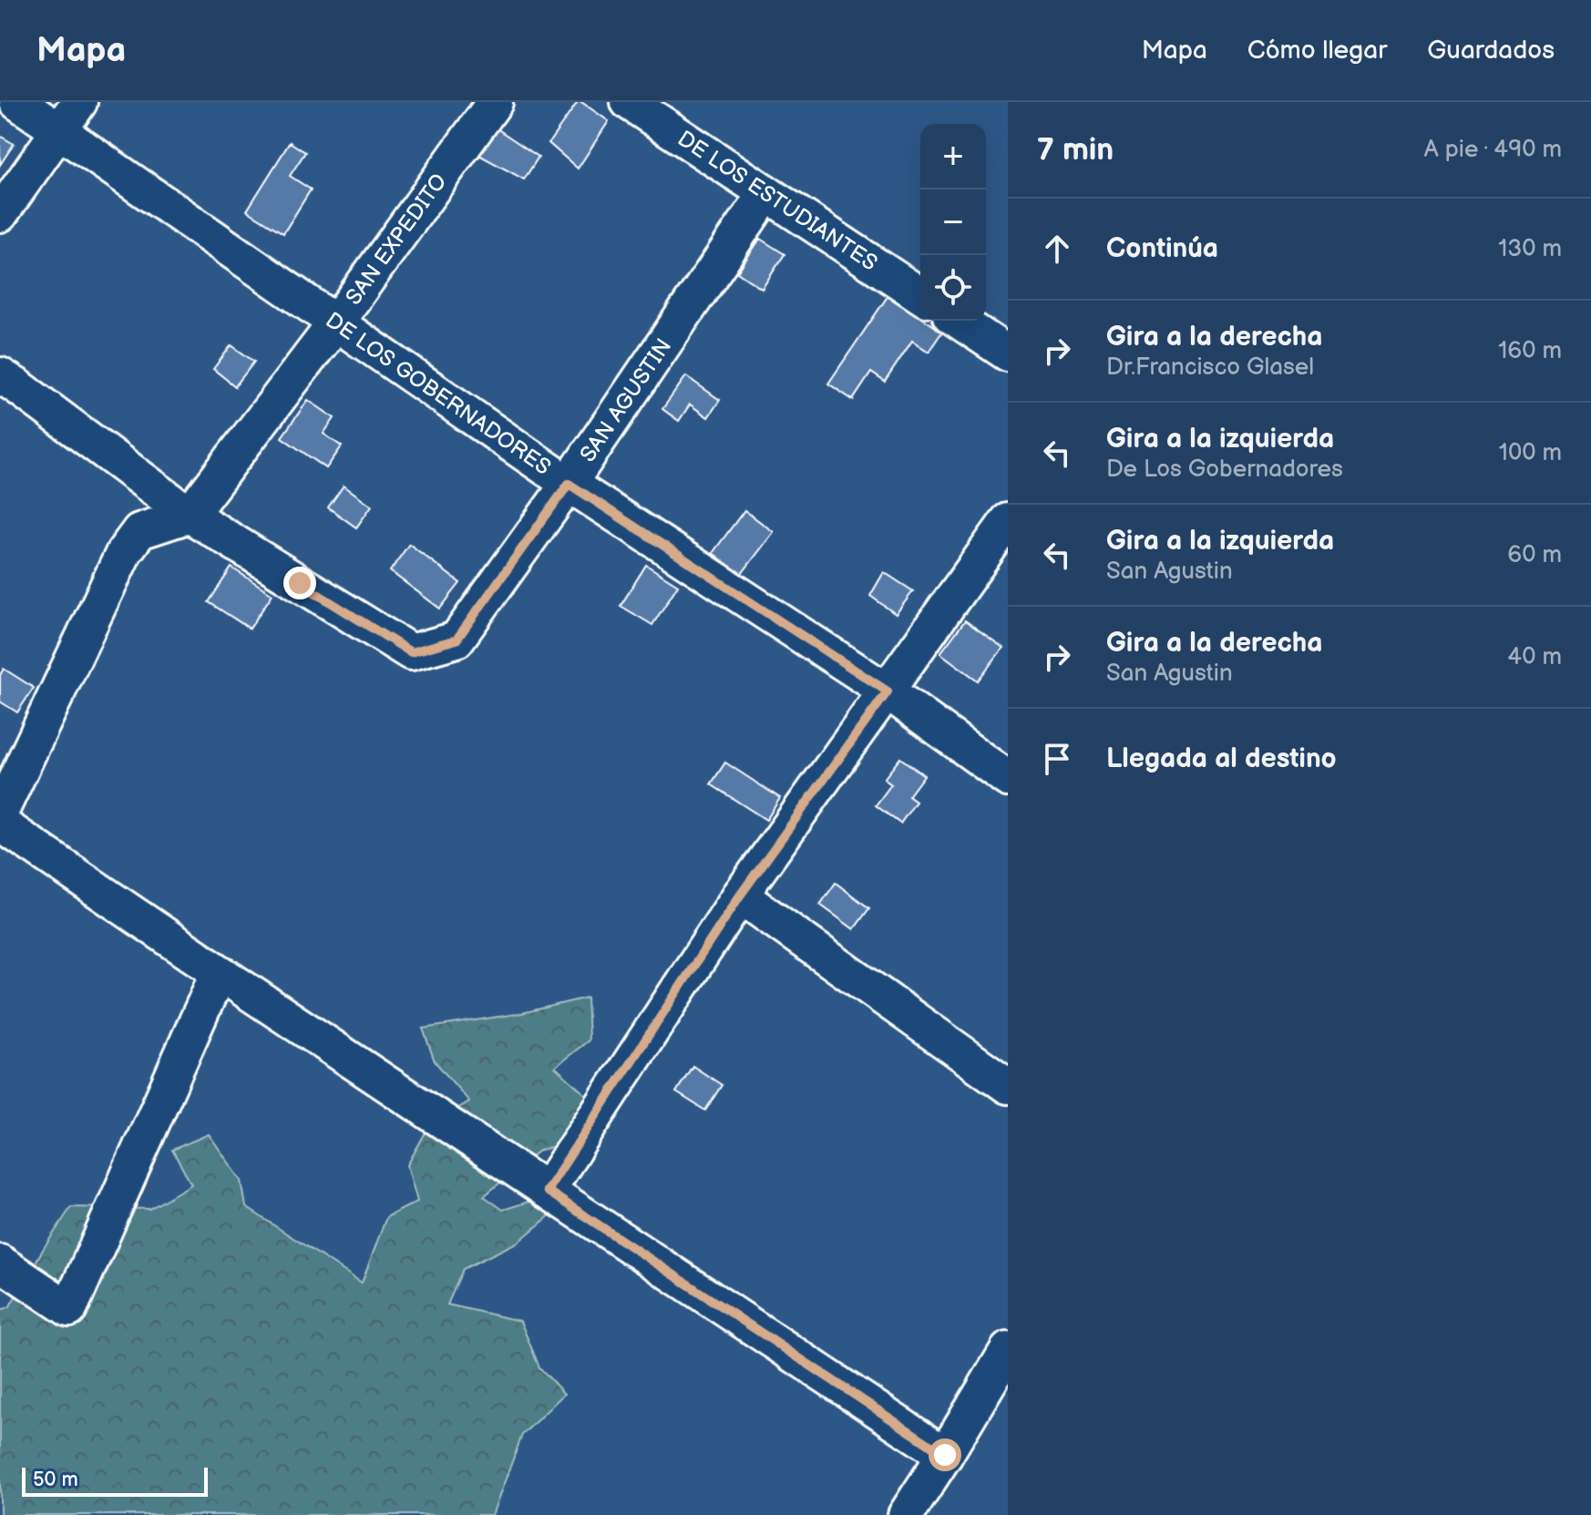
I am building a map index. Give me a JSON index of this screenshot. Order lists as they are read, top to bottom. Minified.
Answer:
{"streets":{"street":["DE LOS ESTUDIANTES","SAN EXPEDITO","DE LOS GOBERNADORES","SAN AGUSTIN"]},"crossings":[["DE LOS ESTUDIANTES","SAN AGUSTIN"],["SAN EXPEDITO","DE LOS GOBERNADORES"],["SAN EXPEDITO","SAN AGUSTIN"],["DE LOS GOBERNADORES","SAN AGUSTIN"]],"scale_bar":"50 m","page":{"header":"Mapa","nav":["Mapa","Cómo llegar","Guardados"],"heading":["7 min","A pie · 490 m"],"map_buttons":["+","−"],"list":[["Continúa","130 m"],["Gira a la derecha","Dr.Francisco Glasel","160 m"],["Gira a la izquierda","De Los Gobernadores","100 m"],["Gira a la izquierda","San Agustin","60 m"],["Gira a la derecha","San Agustin","40 m"],"Llegada al destino"],"scale":"50 m"}}
